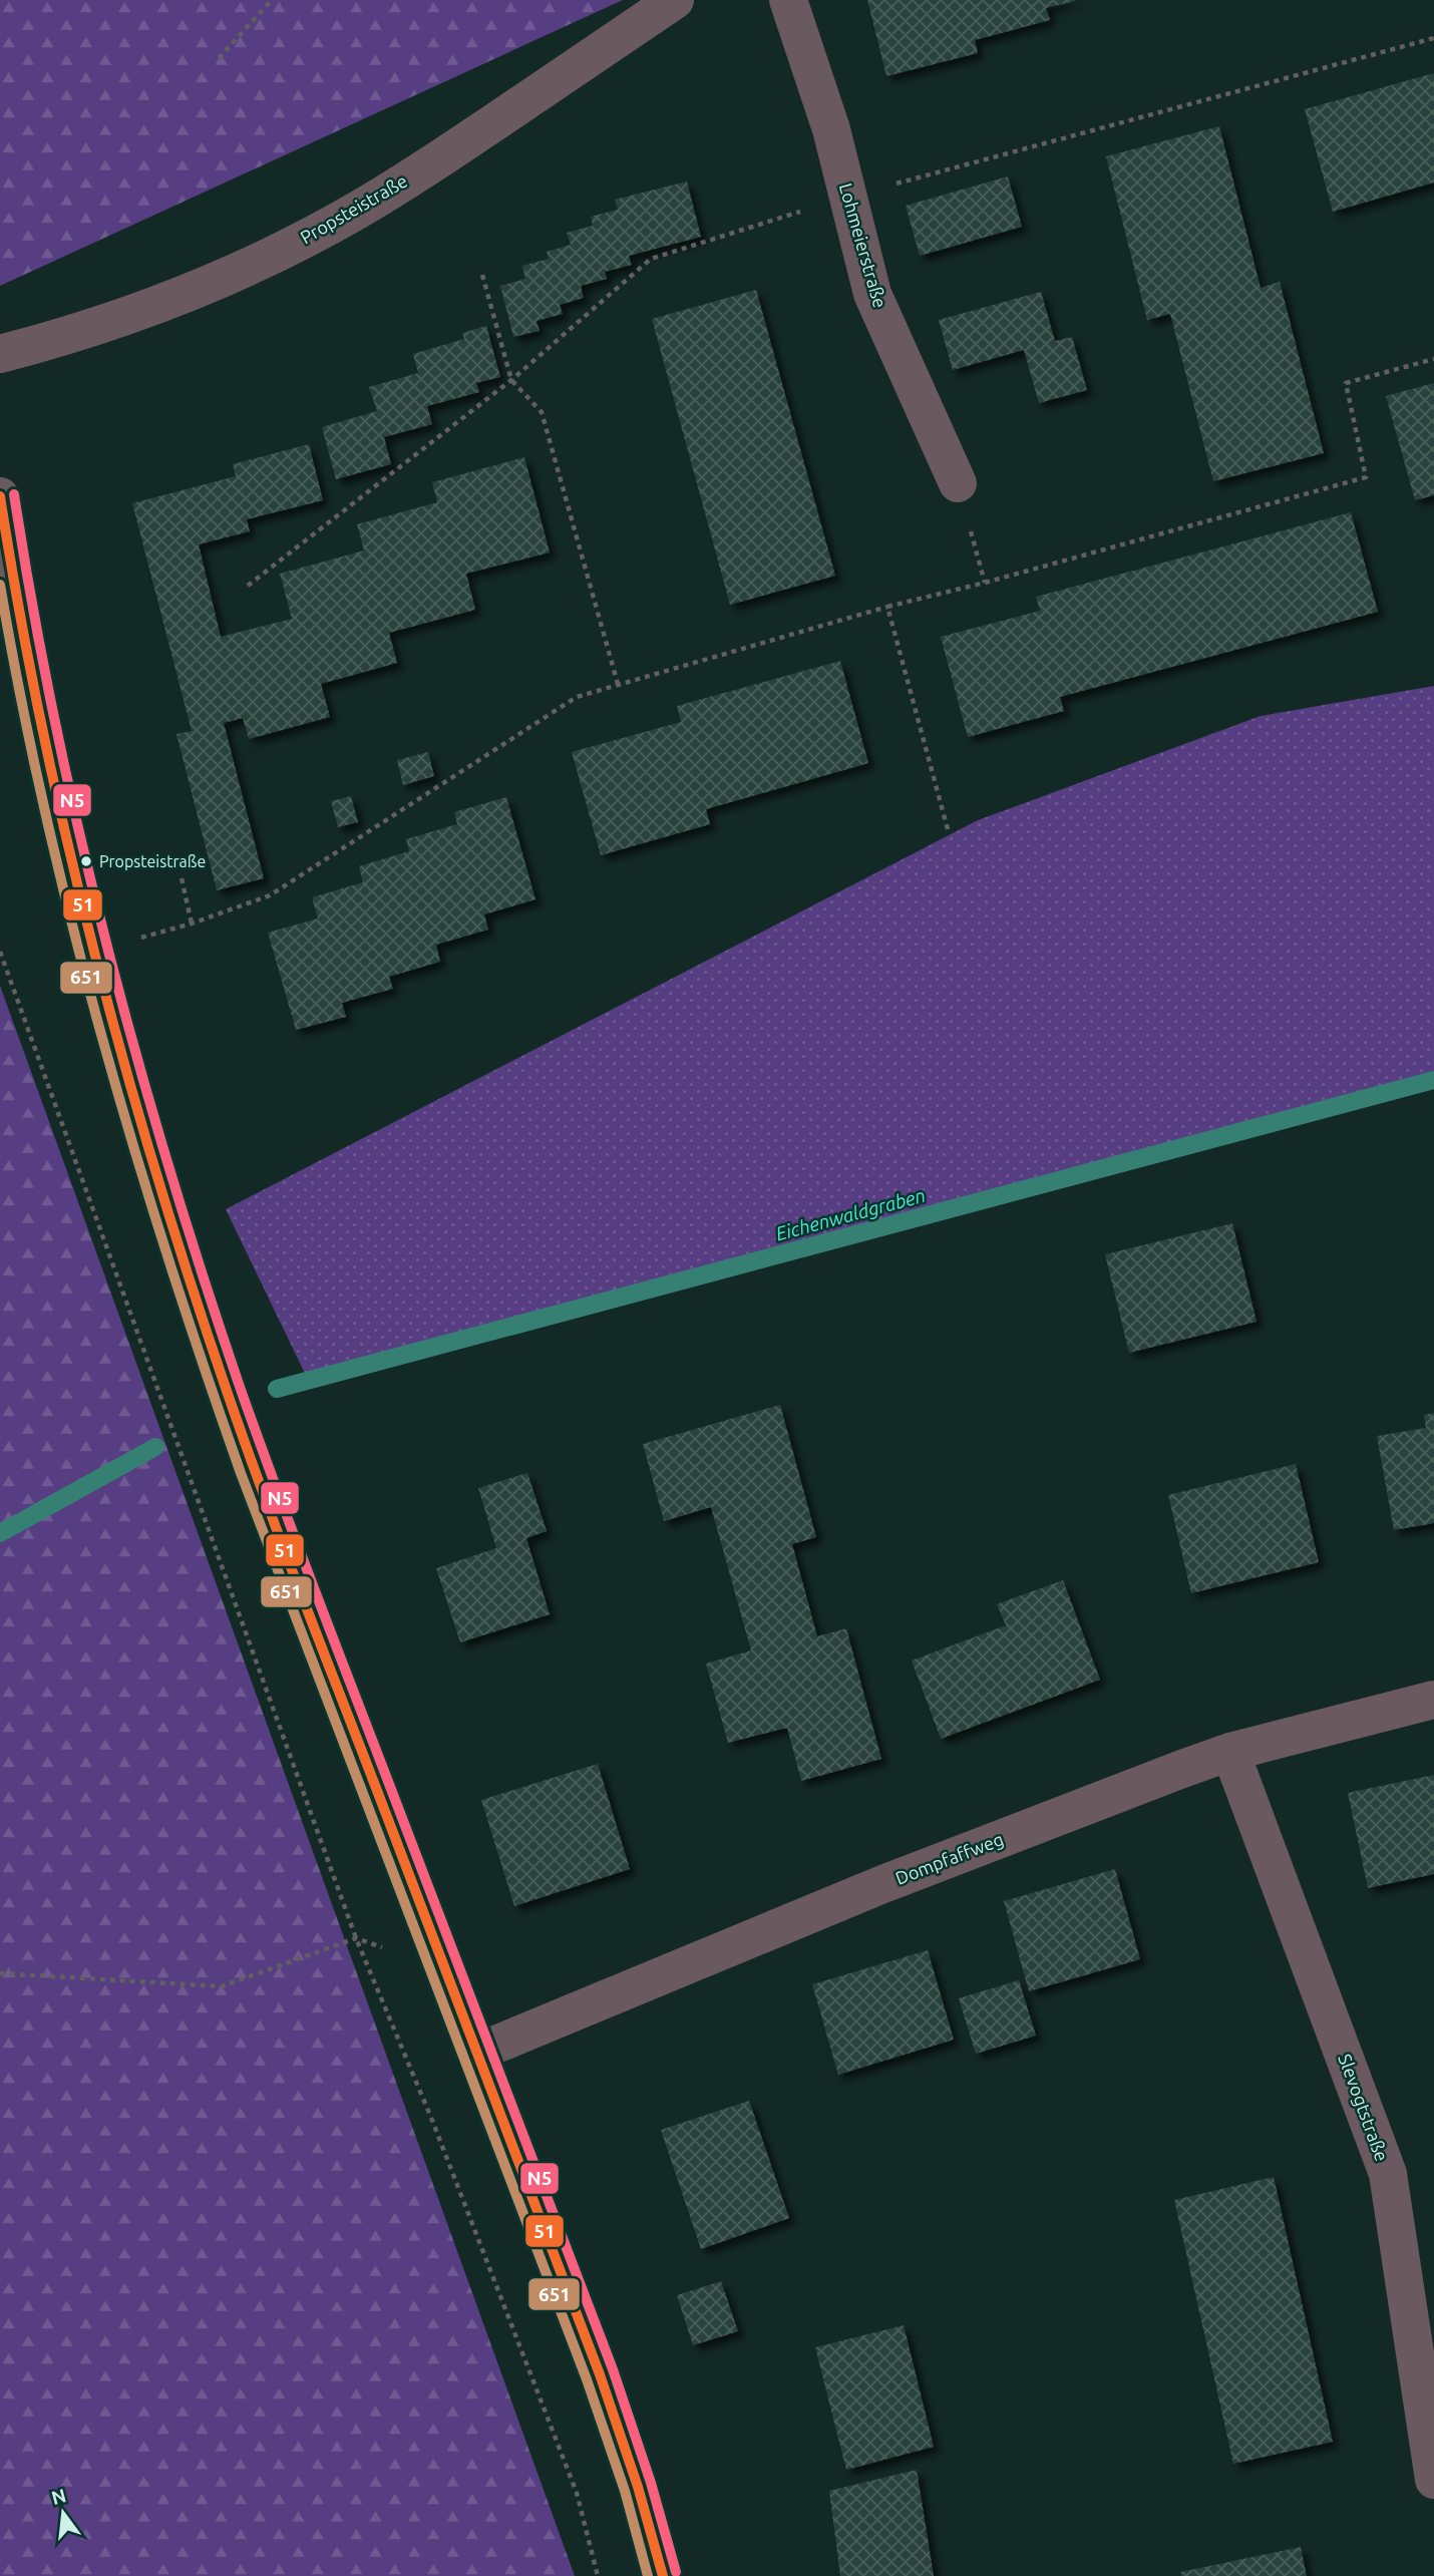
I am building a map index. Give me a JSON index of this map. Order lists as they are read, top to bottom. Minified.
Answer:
{"streets":{"street":["Propsteistraße","Lohmeierstraße","Dompfaffweg","Slevogtstraße"]},"crossings":[["Dompfaffweg","Slevogtstraße"]],"water":["Eichenwaldgraben"],"places":["Propsteistraße"],"lines":["transit line N5","transit line 51","transit line 651"],"north":"top"}
